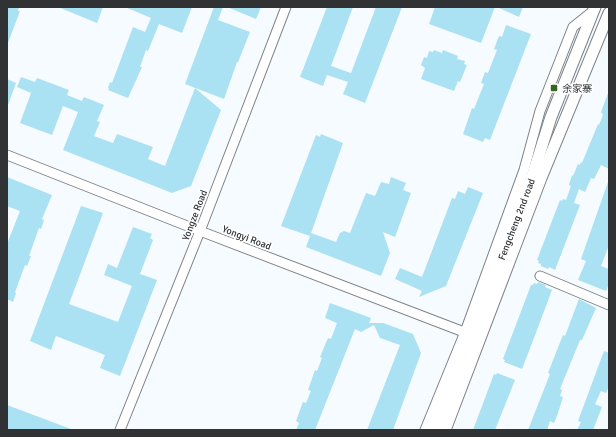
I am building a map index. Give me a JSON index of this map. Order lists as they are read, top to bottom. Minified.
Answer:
{"streets":{"main road":["Fengcheng 2nd road"],"street":["Yongze Road","Yongyi Road"]},"crossings":[["Yongze Road","Yongyi Road"],["Fengcheng 2nd road","Yongyi Road"]],"places":{"transit":["余家寨"]}}
